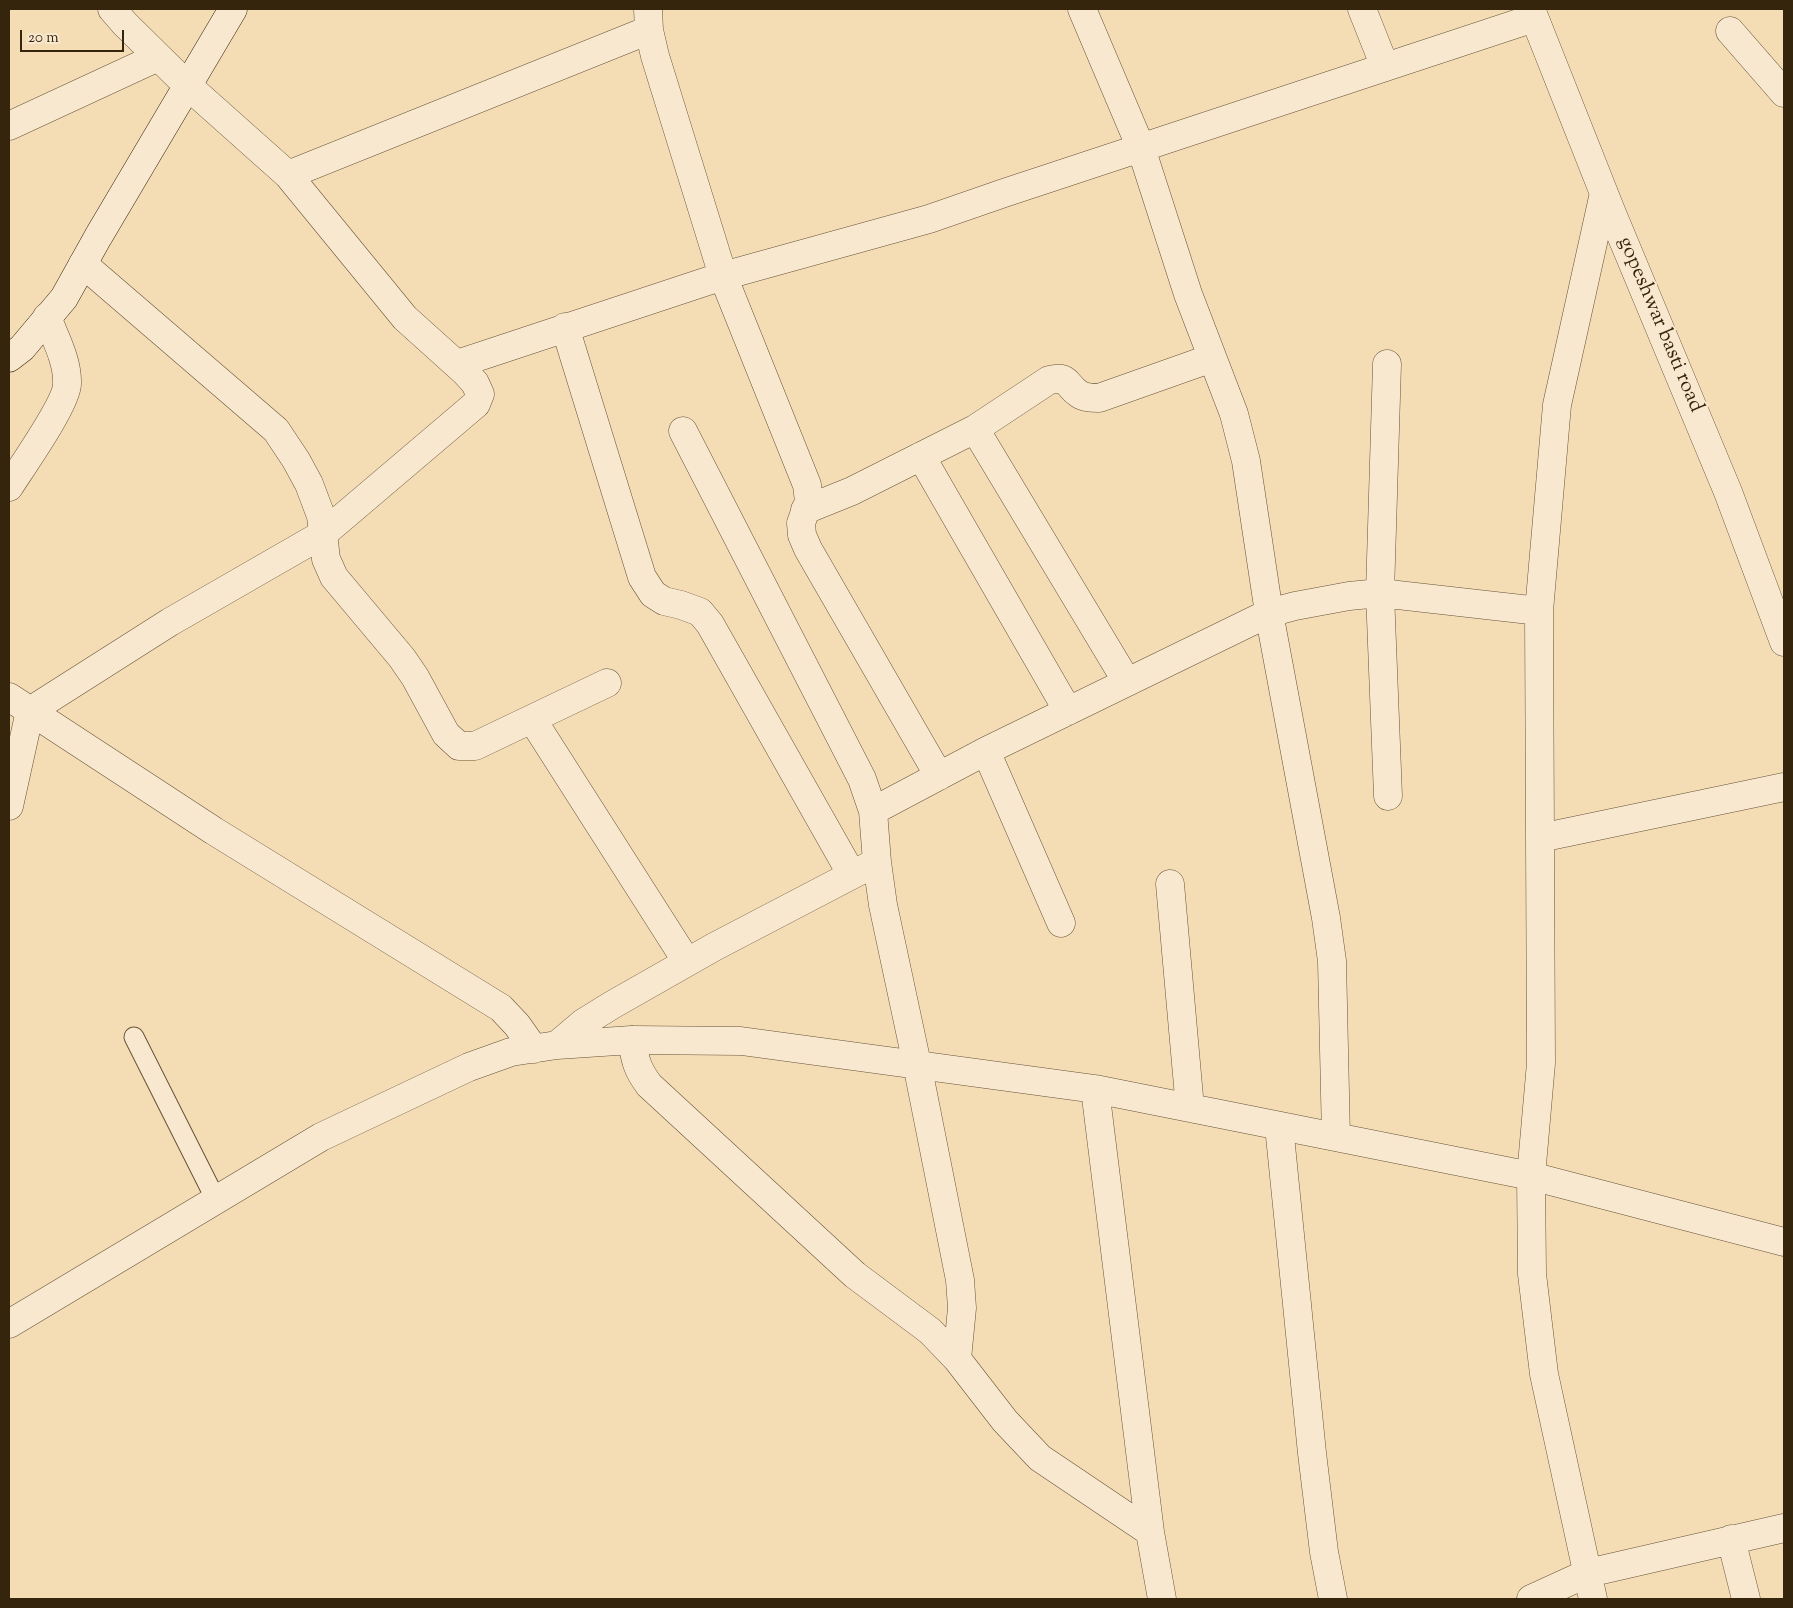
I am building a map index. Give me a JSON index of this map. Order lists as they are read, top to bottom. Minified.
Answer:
{"streets":{"street":["gopeshwar basti road"]},"scale_bar":"20 m"}
